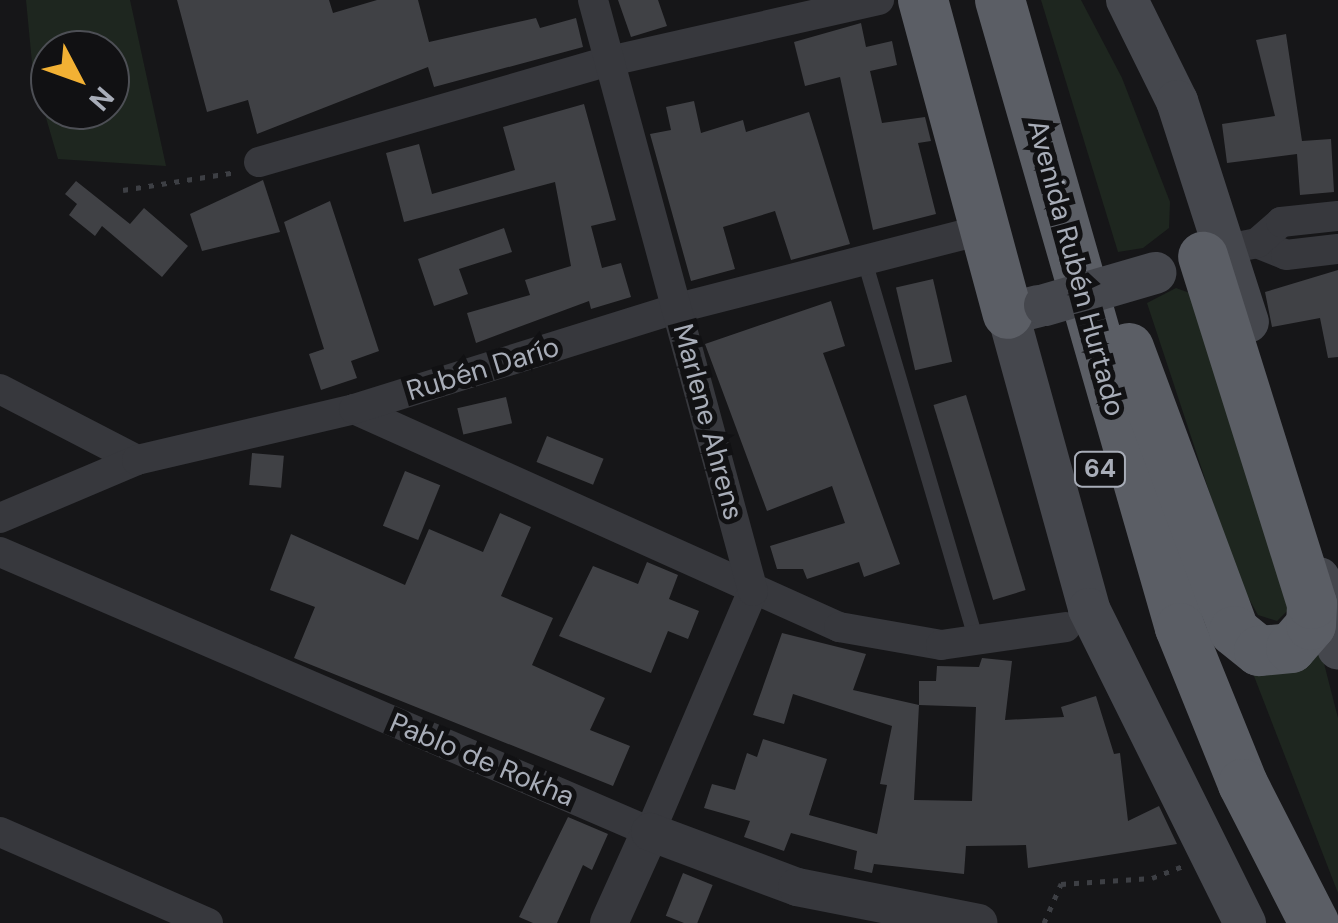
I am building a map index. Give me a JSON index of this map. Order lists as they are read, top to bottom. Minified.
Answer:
{"streets":{"highway":["Avenida Rubén Hurtado","64"],"street":["Rubén Darío","Marlene Ahrens","Pablo de Rokha"]},"crossings":[["Rubén Darío","Marlene Ahrens"]],"north":"bottom right"}
